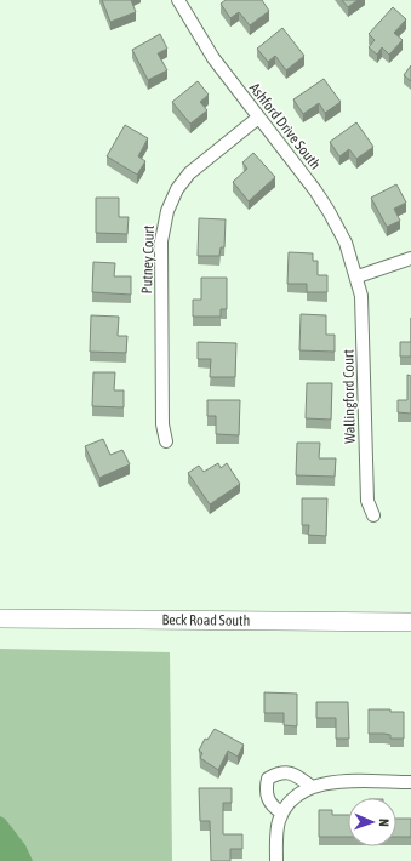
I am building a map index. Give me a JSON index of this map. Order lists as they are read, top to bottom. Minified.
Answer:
{"streets":{"main road":["Beck Road South"],"street":["Ashford Drive South","Putney Court","Wallingford Court"]},"crossings":[["Ashford Drive South","Putney Court"],["Ashford Drive South","Wallingford Court"]],"north":"right"}
